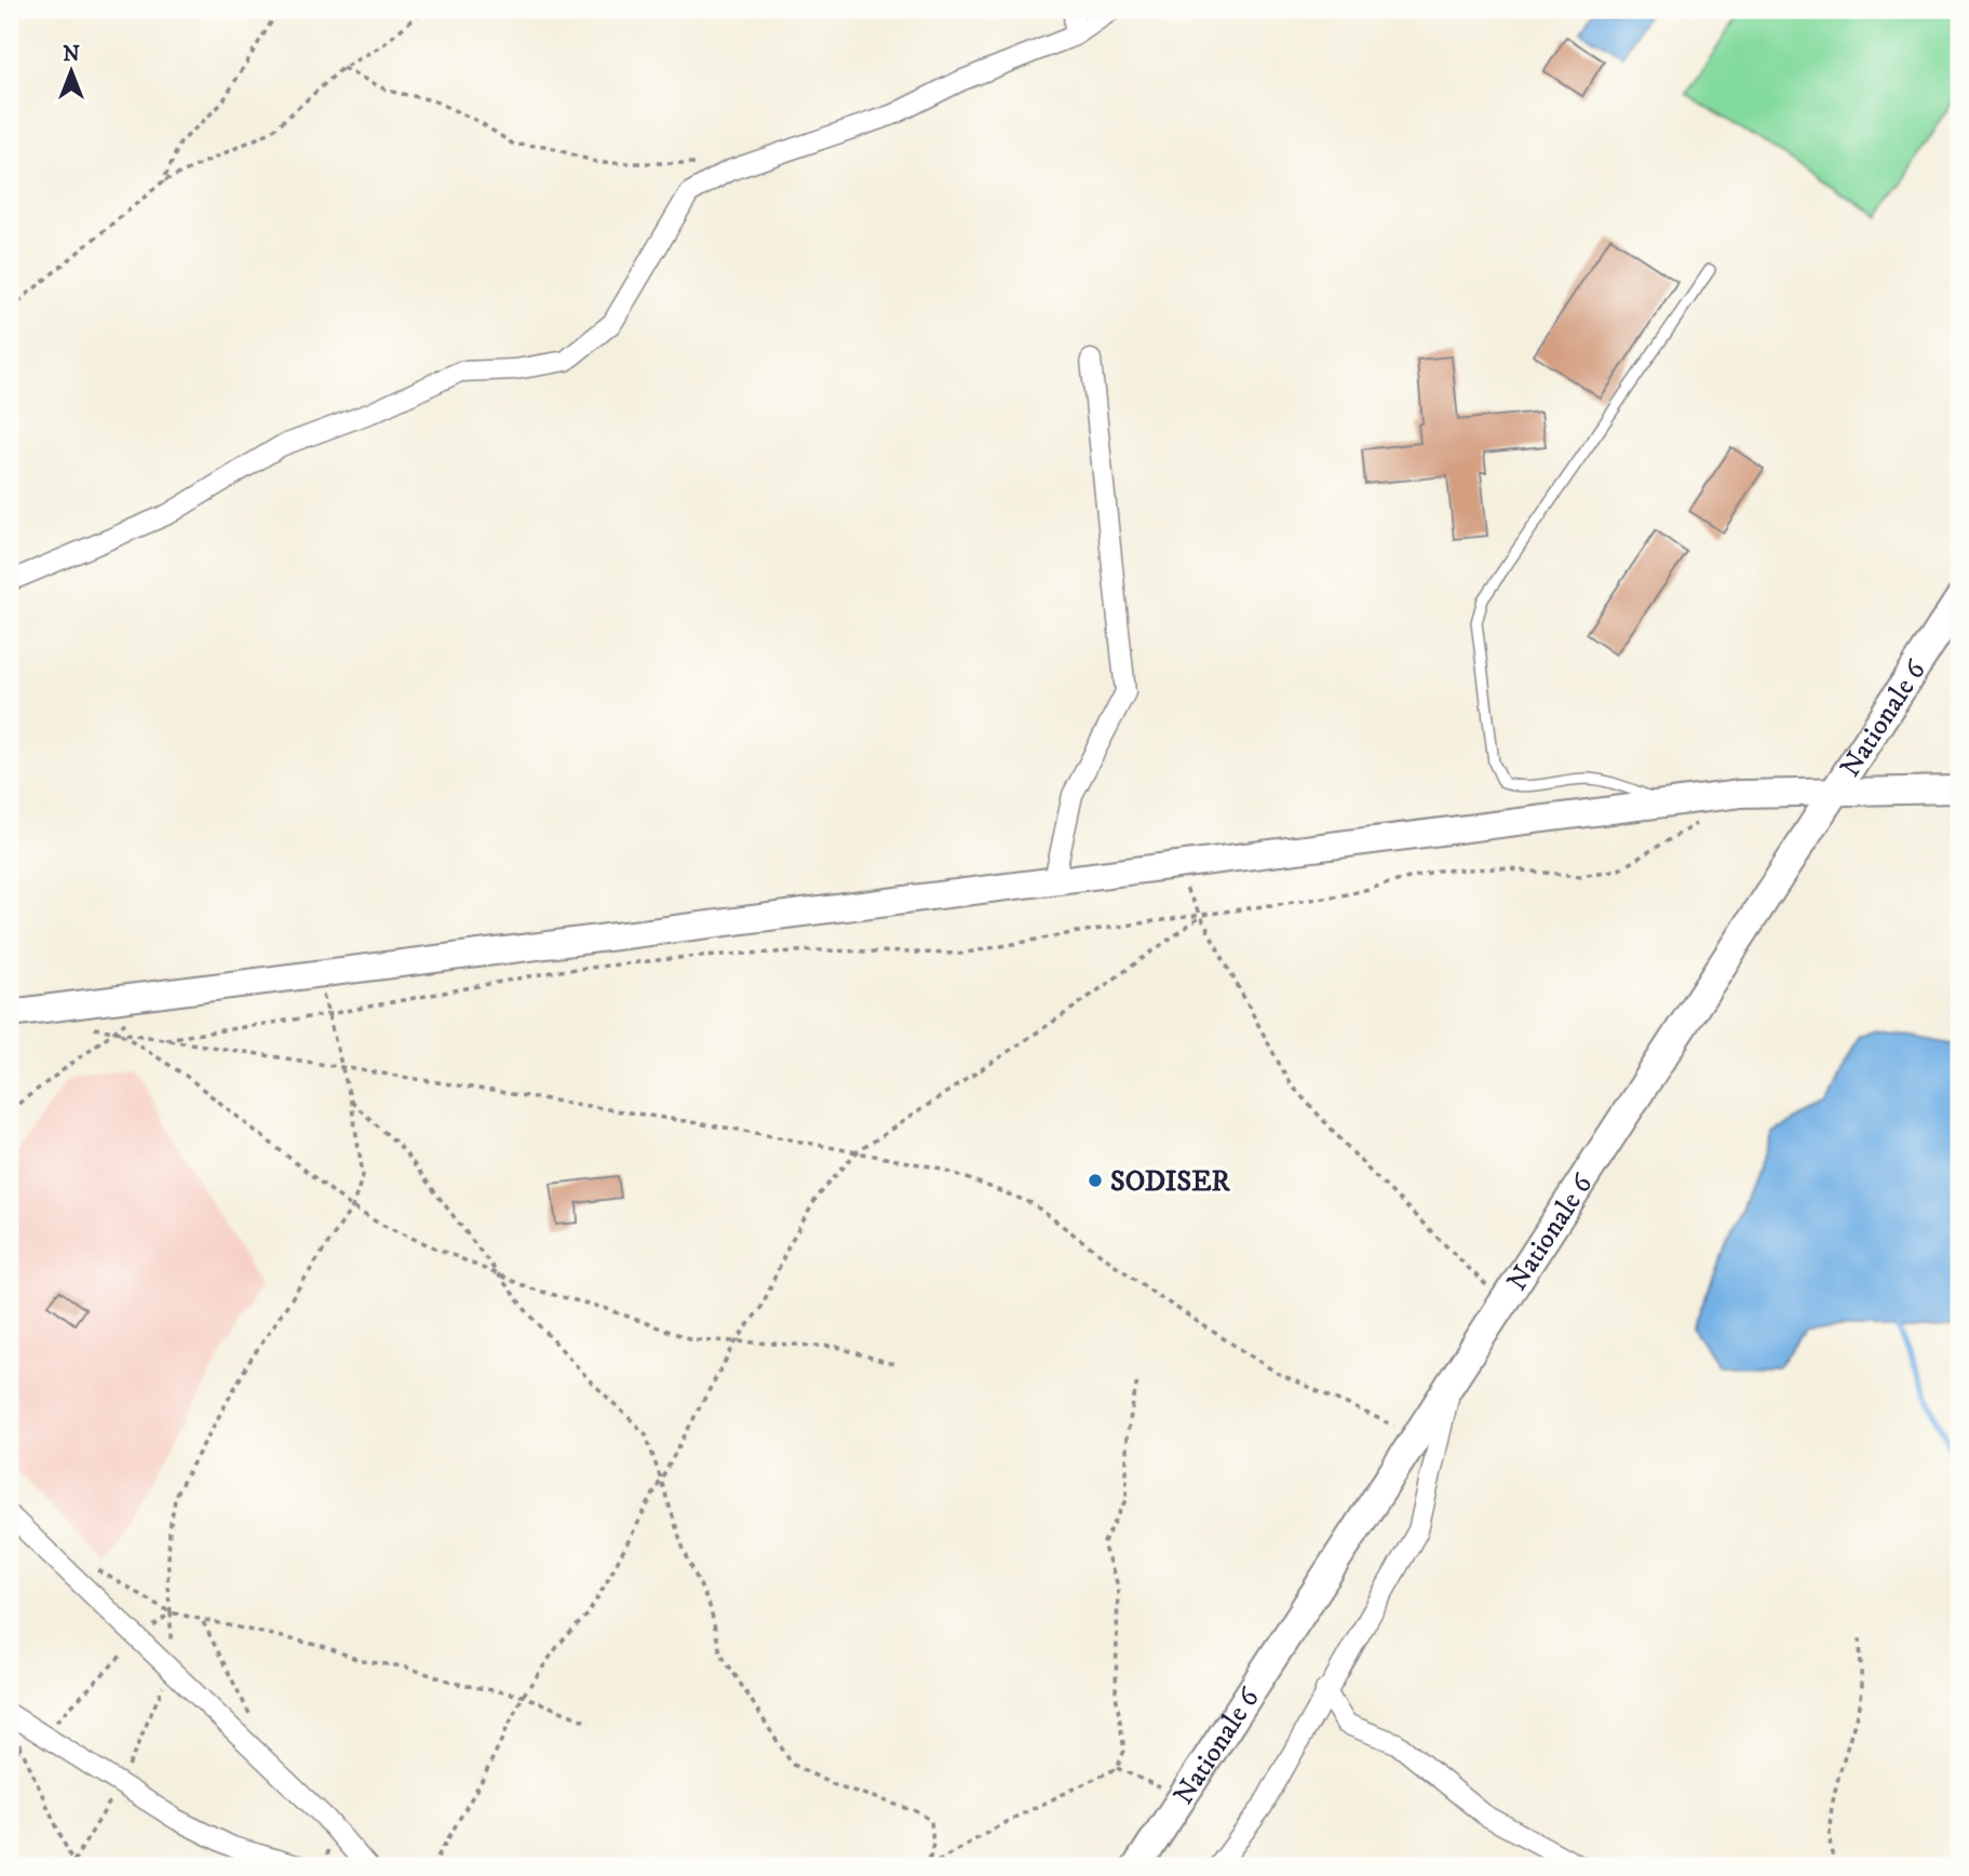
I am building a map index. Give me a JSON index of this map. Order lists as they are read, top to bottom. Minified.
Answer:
{"streets":{"main road":["Nationale 6"]},"places":["SODISER"],"north":"top"}
